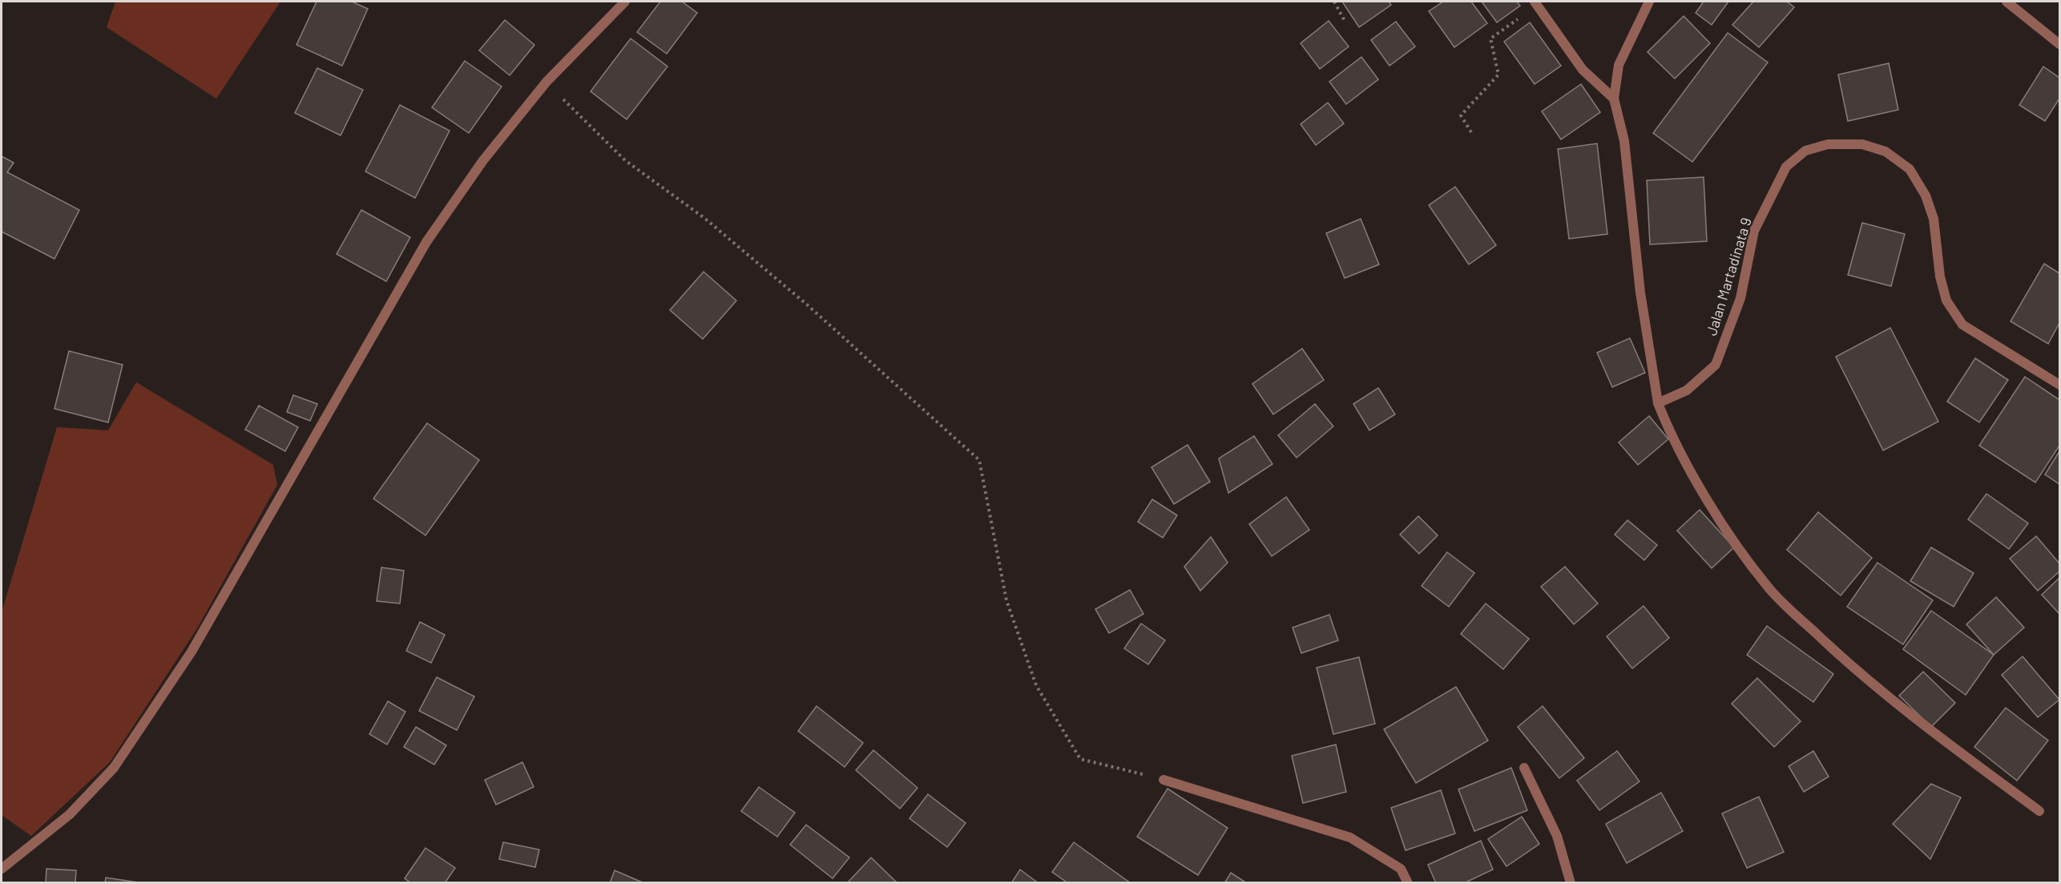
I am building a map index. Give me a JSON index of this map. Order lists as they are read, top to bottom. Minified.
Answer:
{"streets":{"street":["Jalan Martadinata 9"]}}
